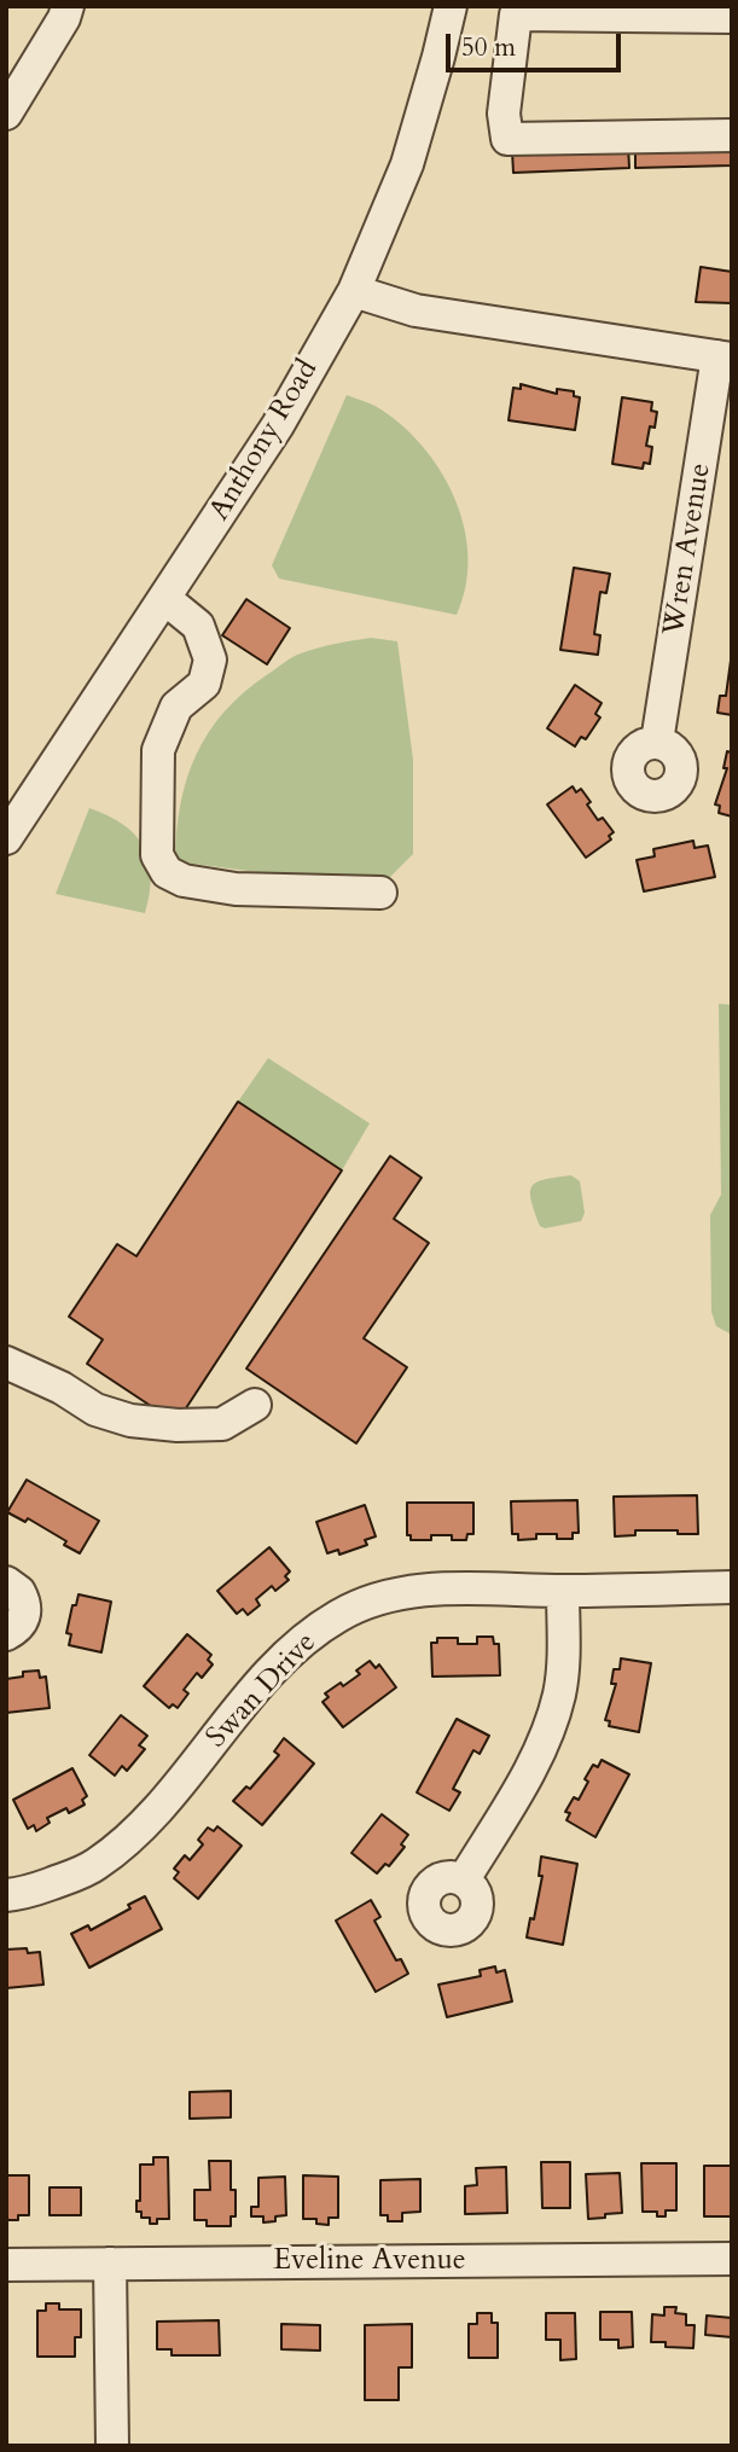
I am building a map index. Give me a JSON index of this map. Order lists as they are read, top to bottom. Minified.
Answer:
{"streets":{"street":["Anthony Road","Wren Avenue","Swan Drive","Eveline Avenue"]},"crossings":[["Anthony Road","Wren Avenue"]],"scale_bar":"50 m"}
